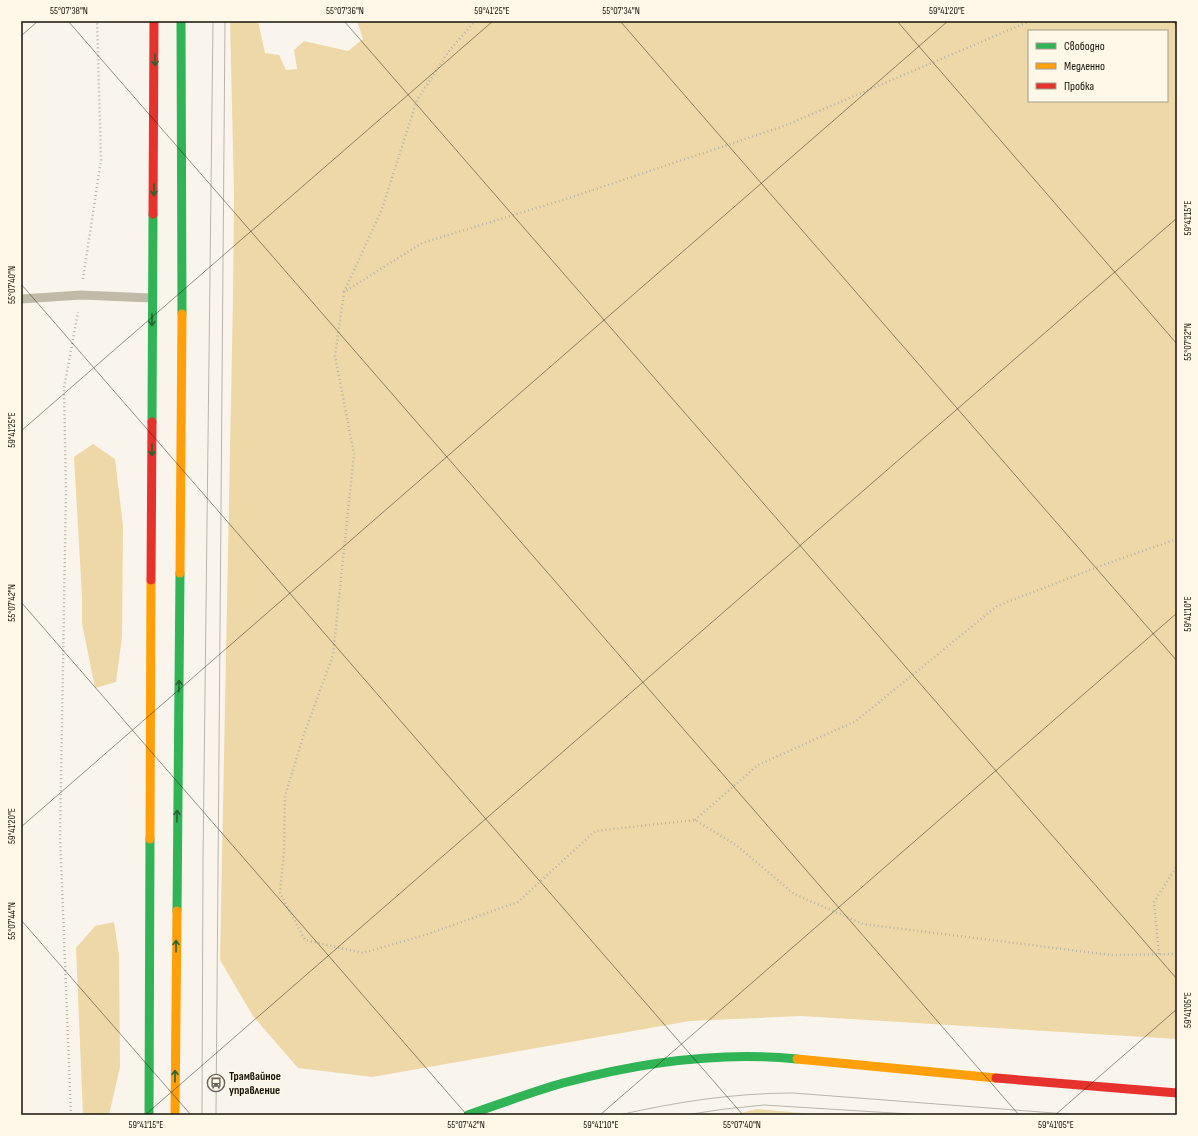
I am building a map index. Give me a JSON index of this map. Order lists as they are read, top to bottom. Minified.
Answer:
{"places":{"bus stop":["Трамвайное управление"]},"legend":["Свободно","Медленно","Пробка"],"coordinates":["55°07'38\"N","55°07'36\"N","59°41'25\"E","55°07'34\"N","59°41'20\"E","59°41'15\"E","55°07'40\"N","55°07'32\"N","55°07'42\"N","59°41'10\"E","55°07'44\"N","59°41'05\"E"]}
